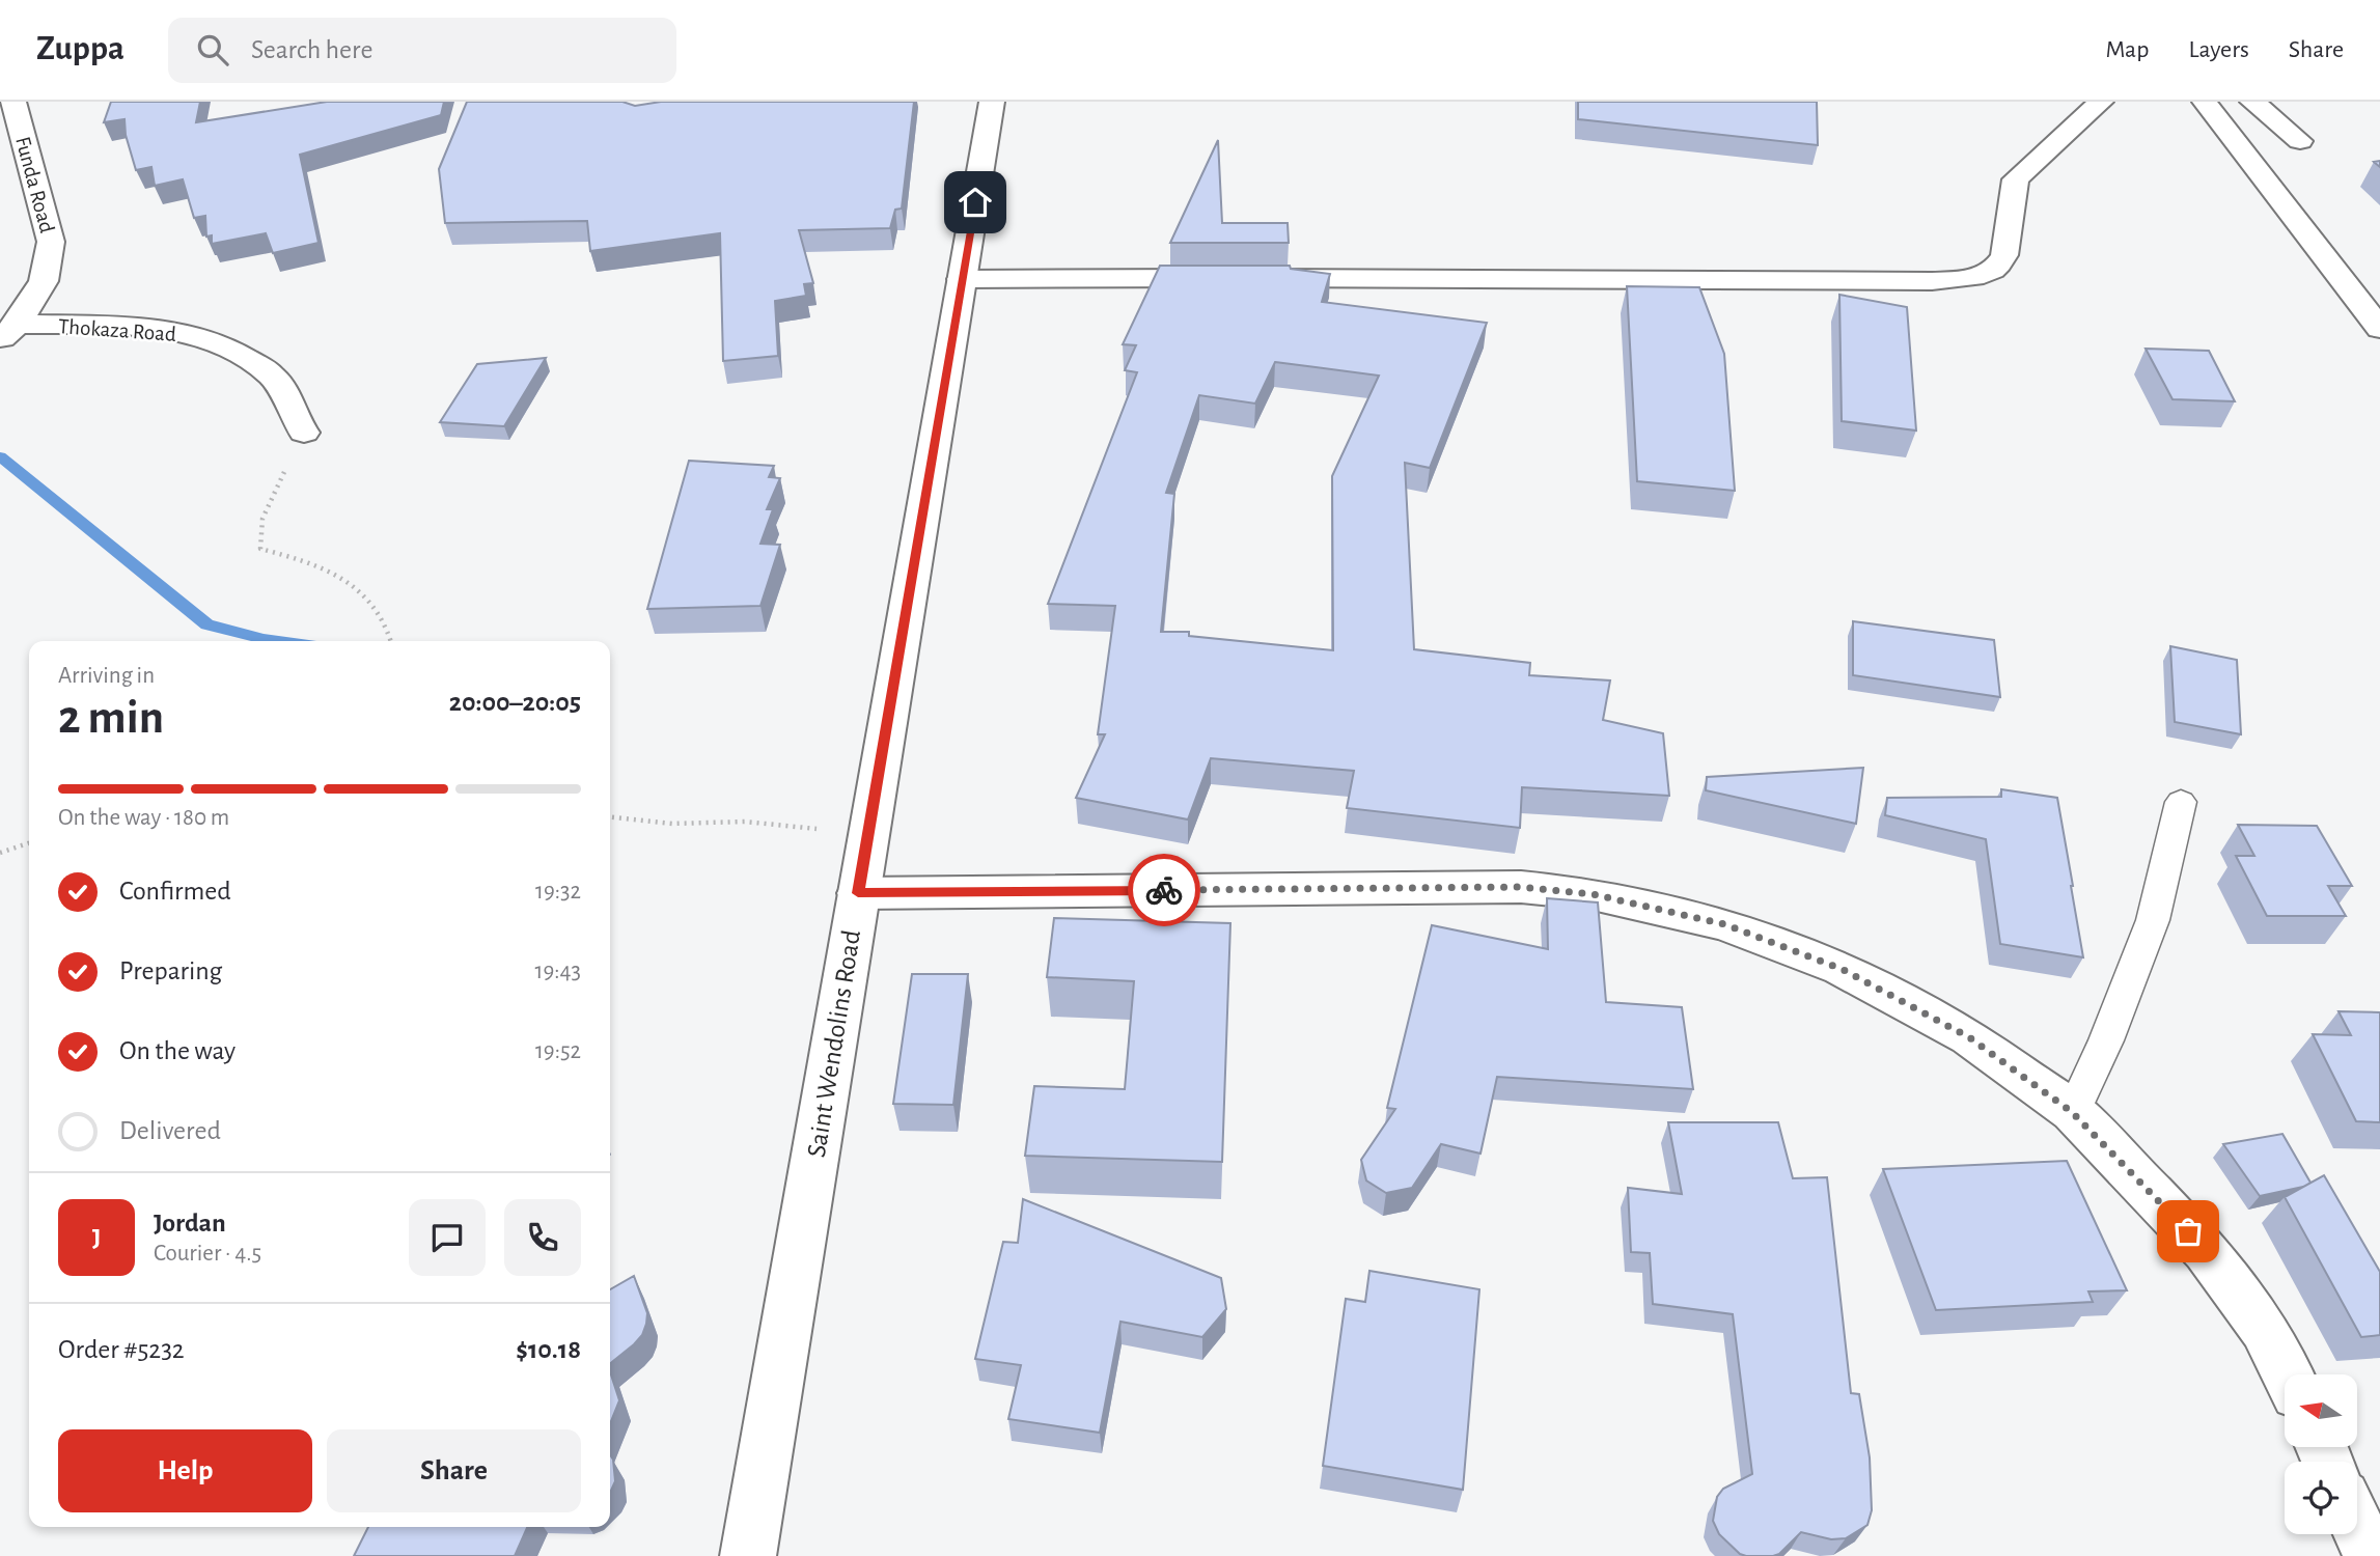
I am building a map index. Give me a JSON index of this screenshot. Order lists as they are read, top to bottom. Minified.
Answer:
{"streets":{"street":["Funda Road","Thokaza Road","Saint Wendolins Road"]},"crossings":[["Funda Road","Thokaza Road"]],"north":"left","page":{"header":"Zuppa","search":"Search here","nav":["Map","Layers","Share"],"heading":["2 min","Arriving in","20:00–20:05"],"panel":["Jordan","Courier · 4.5","Order #5232","$10.18"],"bar":"On the way · 180 m","list":[["Confirmed","19:32"],["Preparing","19:43"],["On the way","19:52"],"Delivered"],"round":"J","buttons":["Help","Share"]}}
